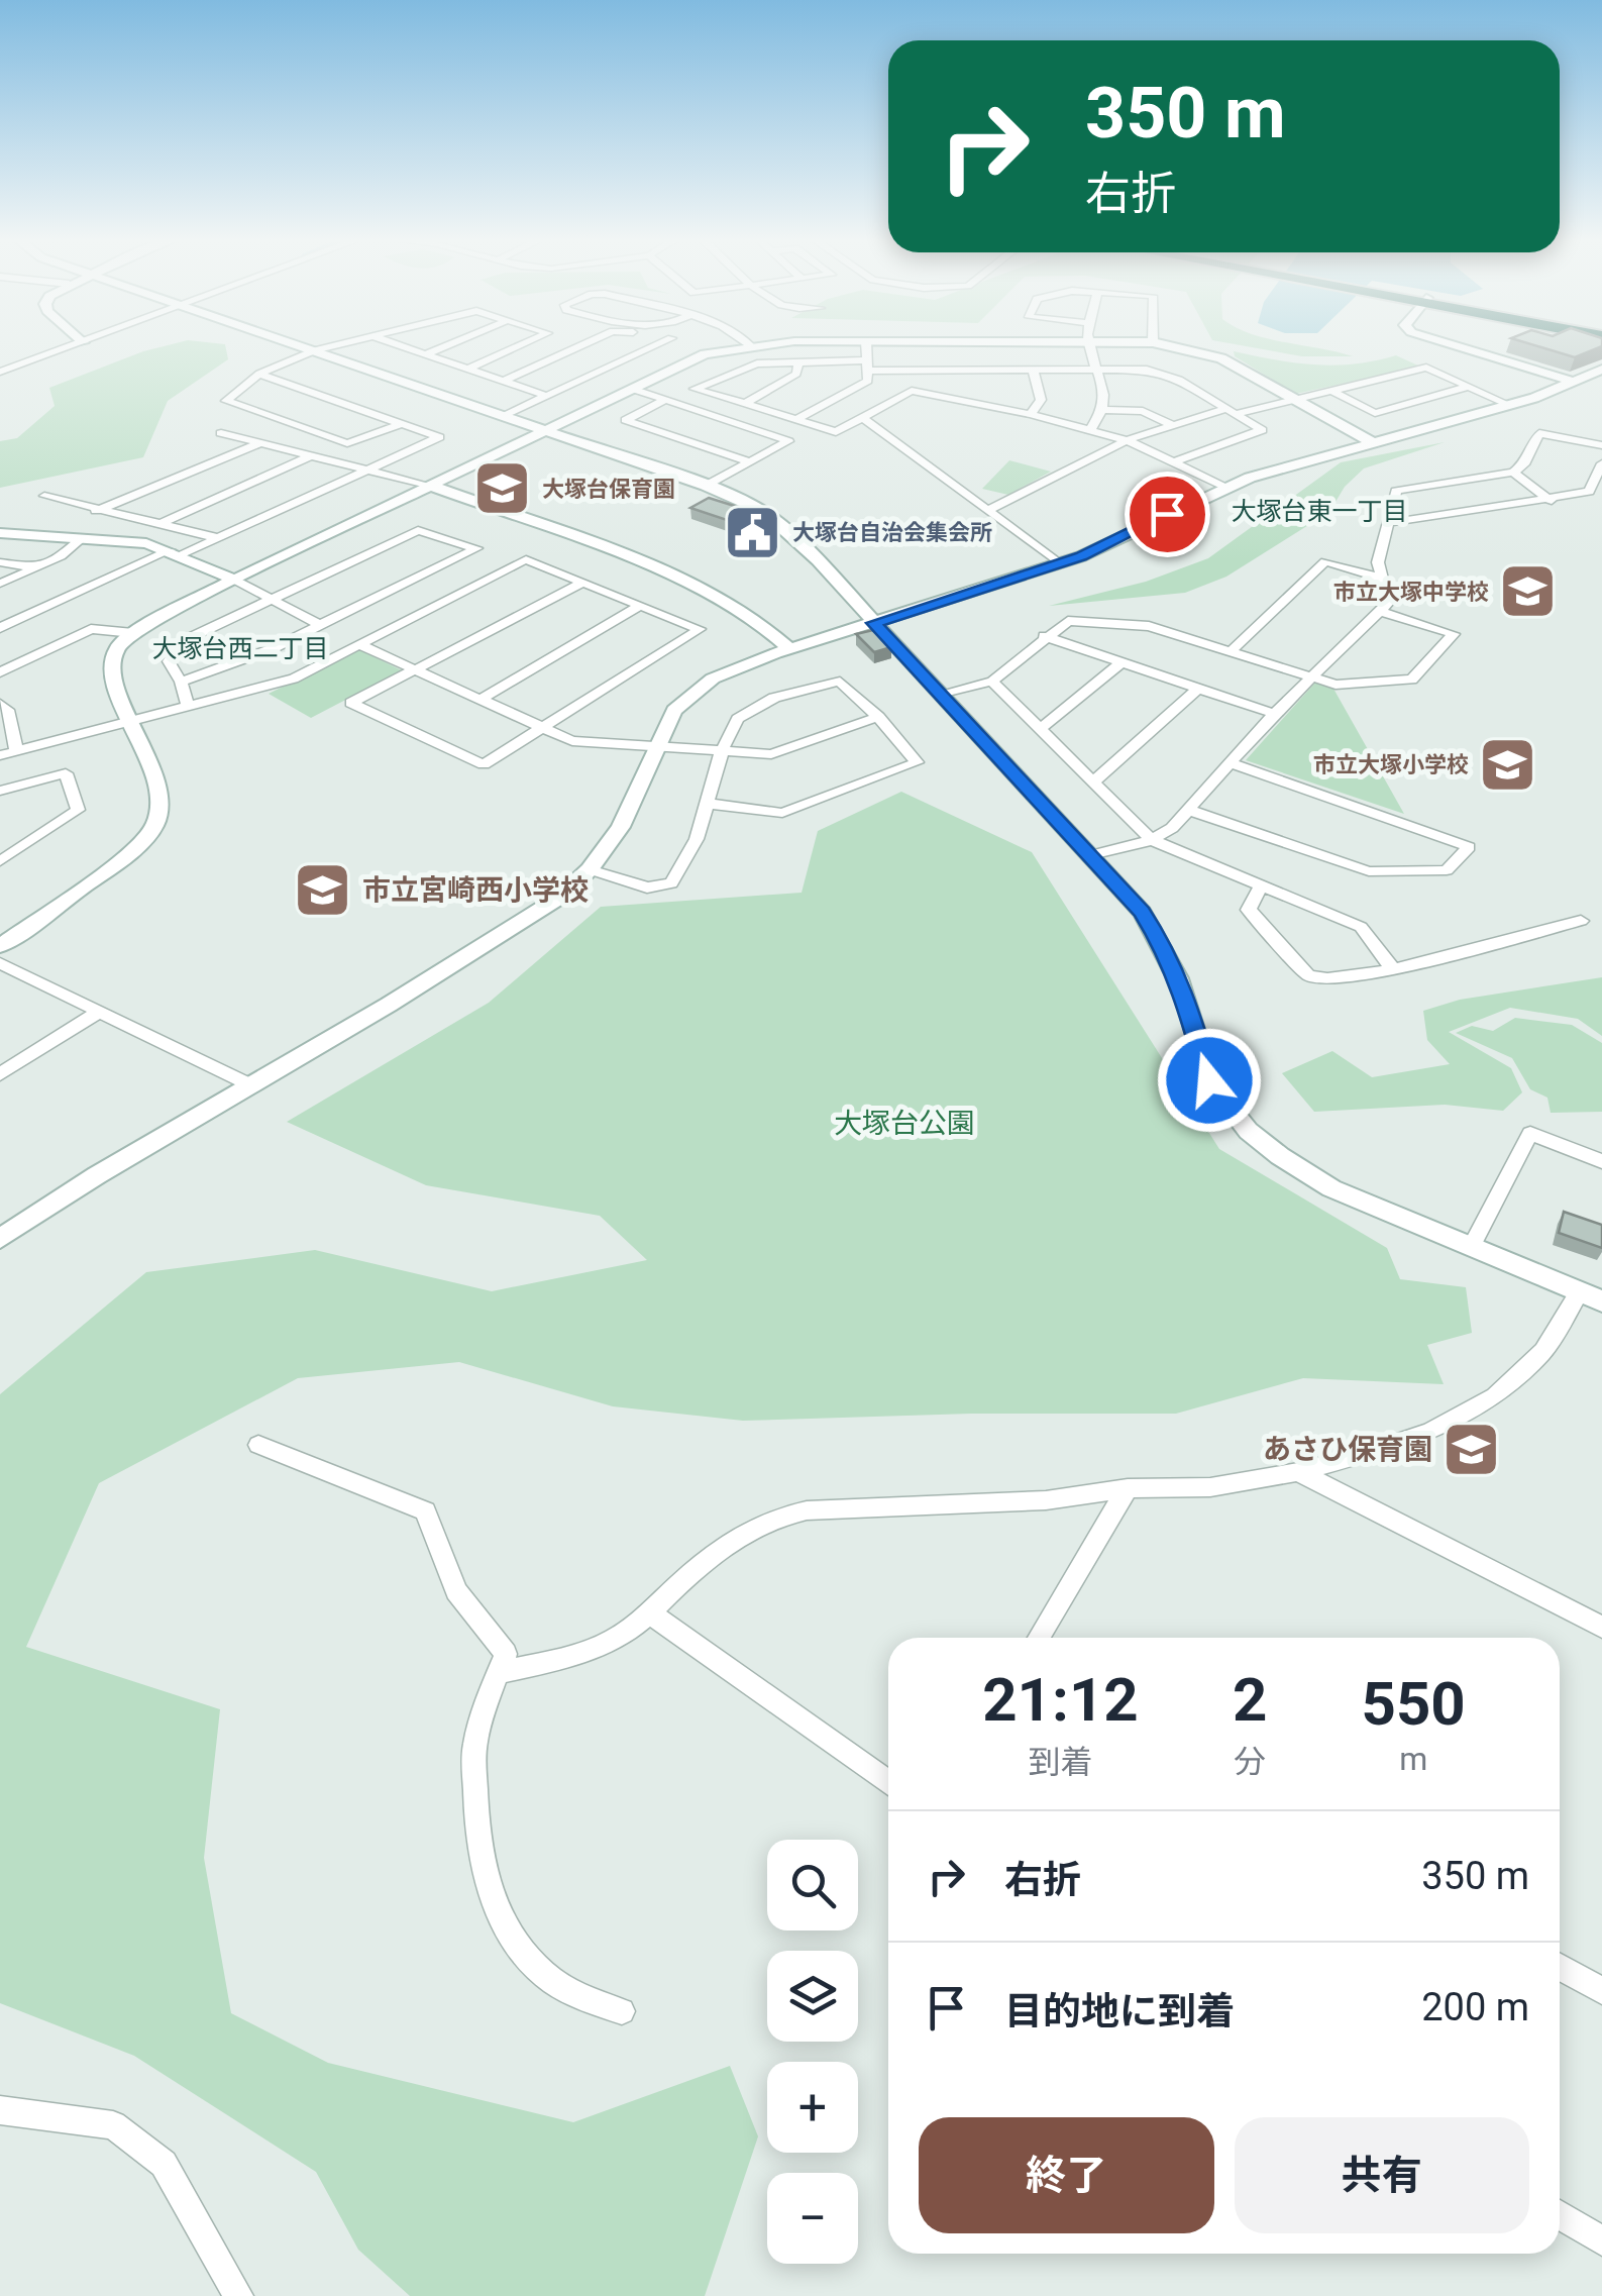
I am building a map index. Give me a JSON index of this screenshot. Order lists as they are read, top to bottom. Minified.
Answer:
{"districts":["大塚台東一丁目","大塚台西二丁目"],"parks":["大塚台公園"],"places":{"school or university":["大塚台保育園","市立大塚中学校","市立大塚小学校","市立宮崎西小学校","あさひ保育園"],"public building":["大塚台自治会集会所"]},"page":{"turn":["350 m","右折"],"eta":["21:12","到着","2","分","550","m"],"list":[{"name":"右折","value":"350 m"},{"name":"目的地に到着","value":"200 m"}],"map_buttons":["+","−"],"buttons":["終了","共有"]}}
